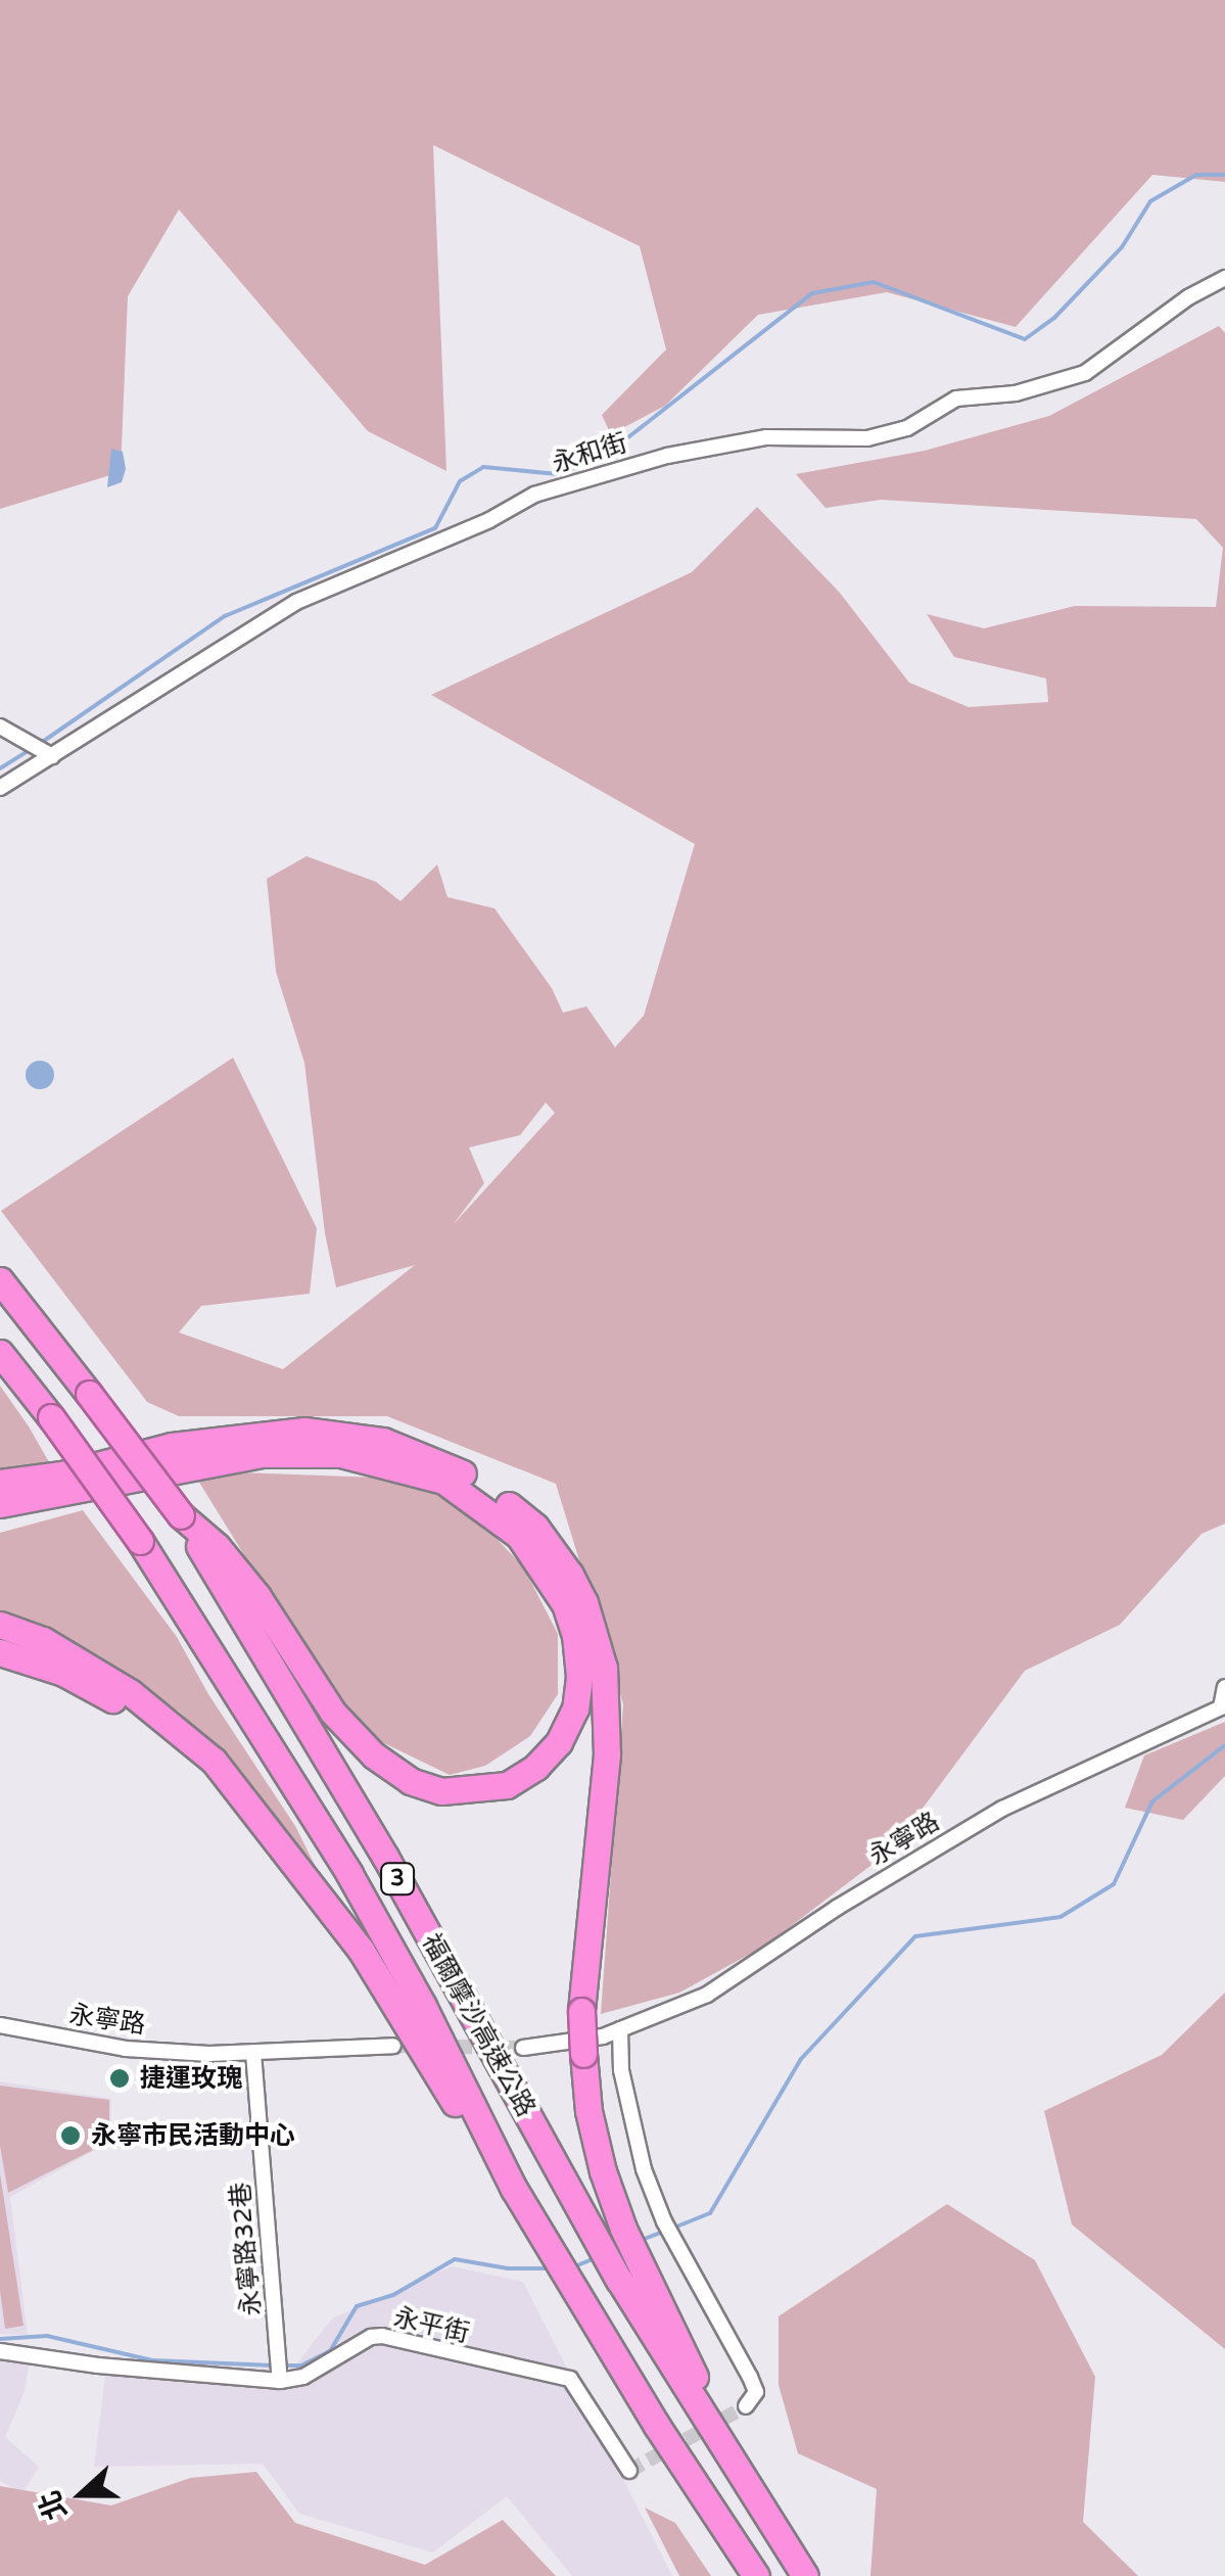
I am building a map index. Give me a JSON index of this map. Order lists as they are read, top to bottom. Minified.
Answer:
{"streets":{"highway":["3","福爾摩沙高速公路"],"street":["永和街","永寧路","永寧路32巷","永平街"]},"crossings":[["永寧路","永寧路32巷"],["永寧路32巷","永平街"]],"places":["捷運玫瑰","永寧市民活動中心"],"north":"left"}
